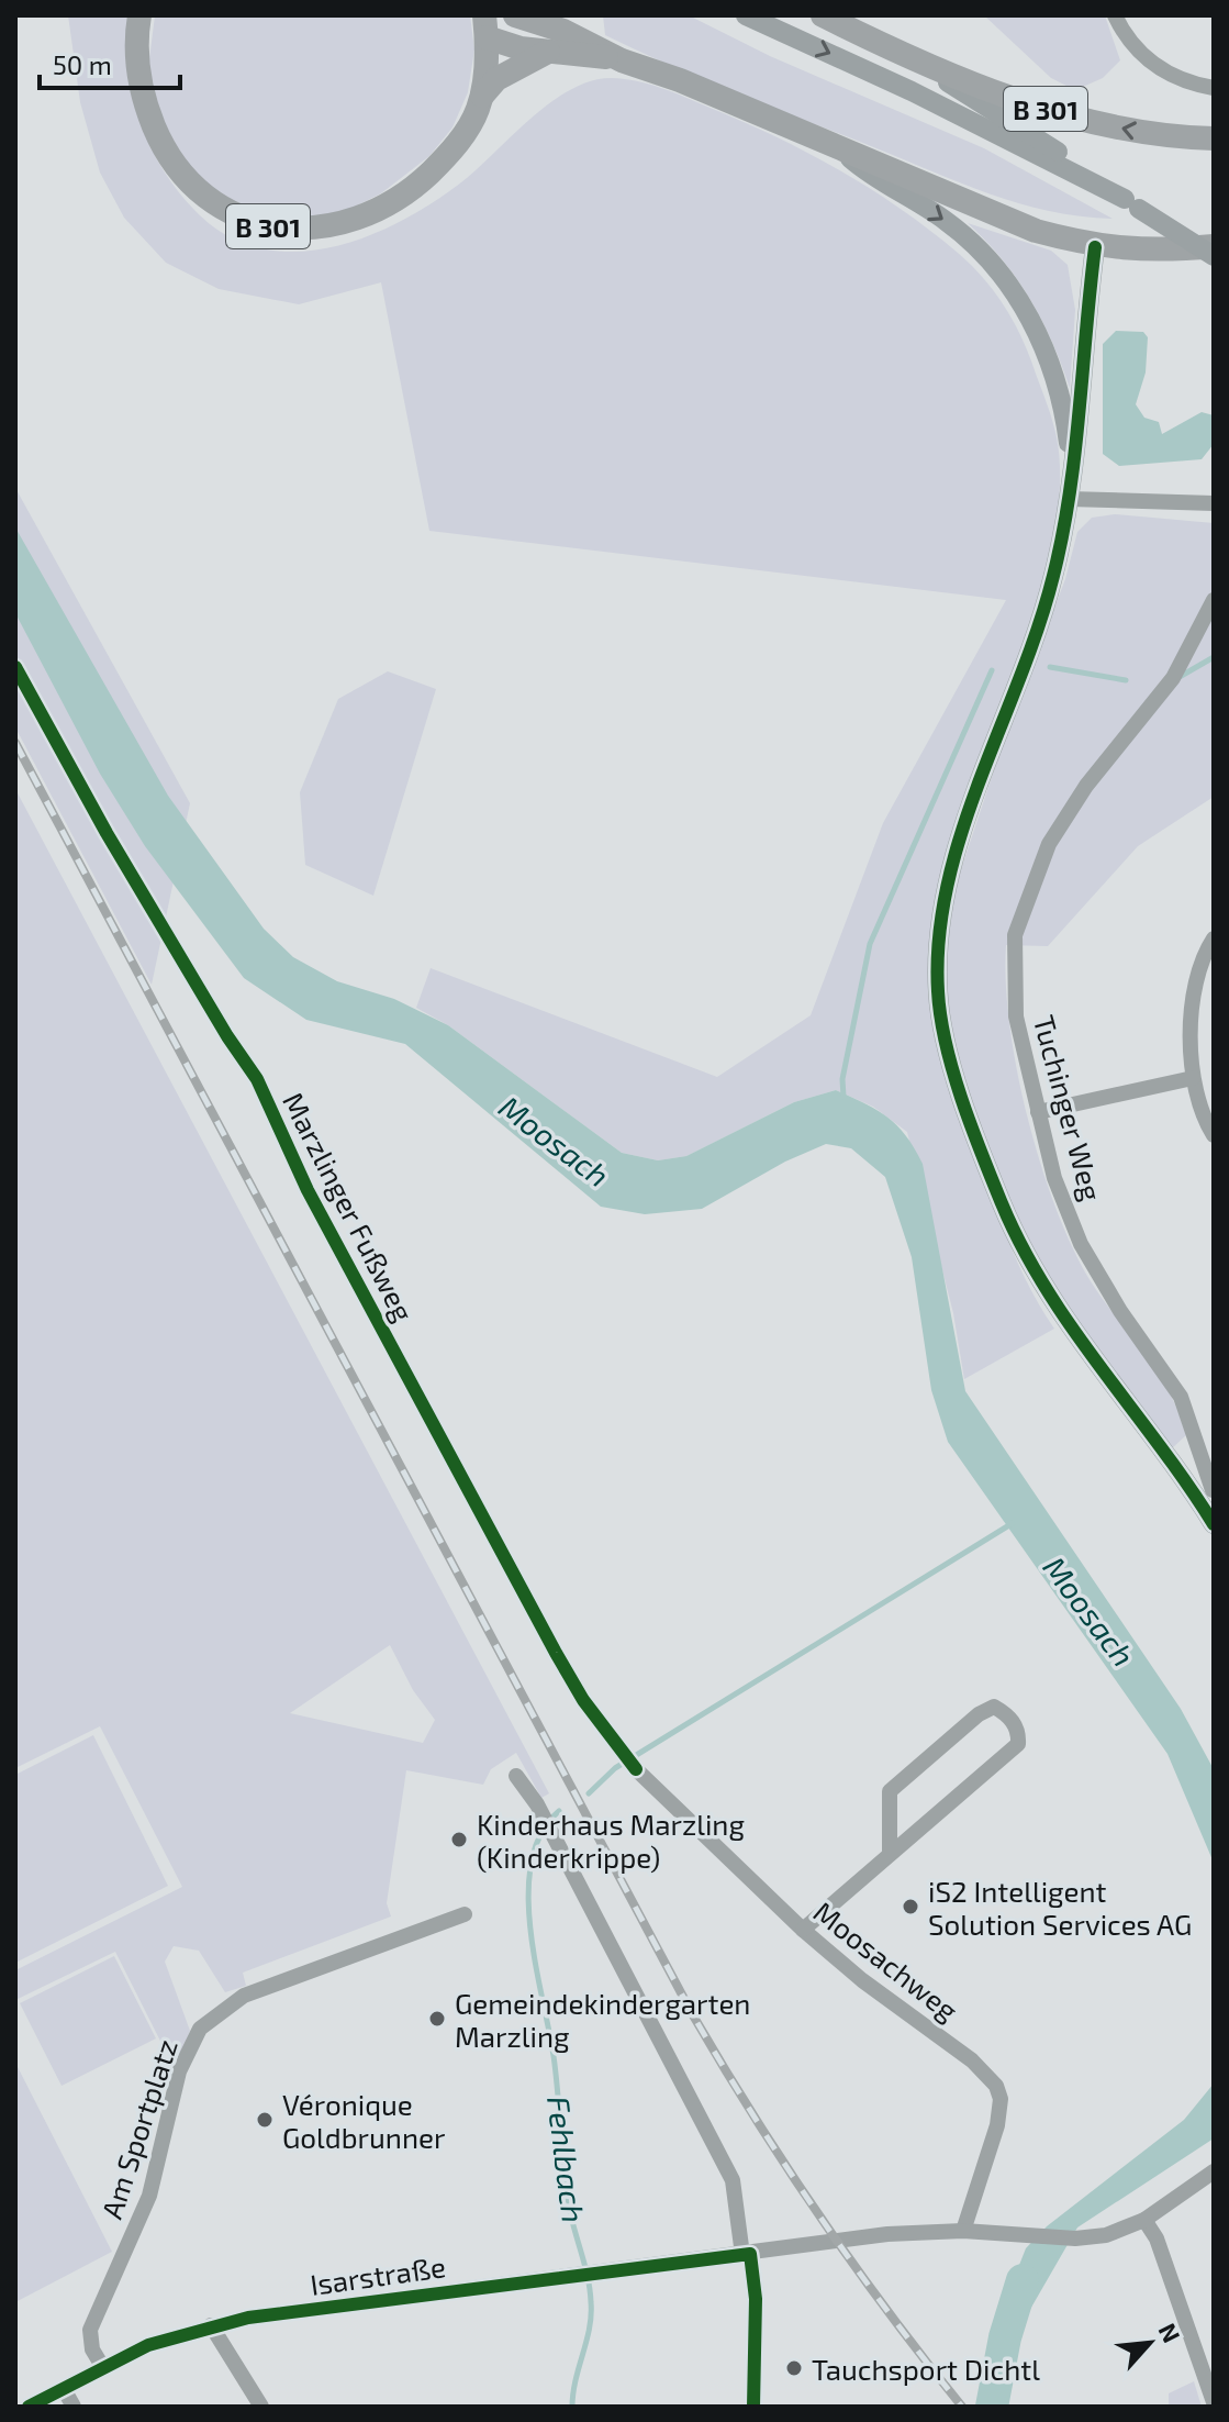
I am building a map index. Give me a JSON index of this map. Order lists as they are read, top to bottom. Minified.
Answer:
{"streets":{"main road":["B 301"],"street":["Tuchinger Weg","Moosachweg","Am Sportplatz","Isarstraße"],"cycle path":["Marzlinger Fußweg"]},"crossings":[["Moosachweg","Isarstraße"],["Am Sportplatz","Isarstraße"]],"water":["Moosach","Fehlbach"],"places":["Kinderhaus Marzling (Kinderkrippe)","iS2 Intelligent Solution Services AG","Gemeindekindergarten Marzling","Véronique Goldbrunner","Tauchsport Dichtl"],"scale_bar":"50 m","north":"top right"}
